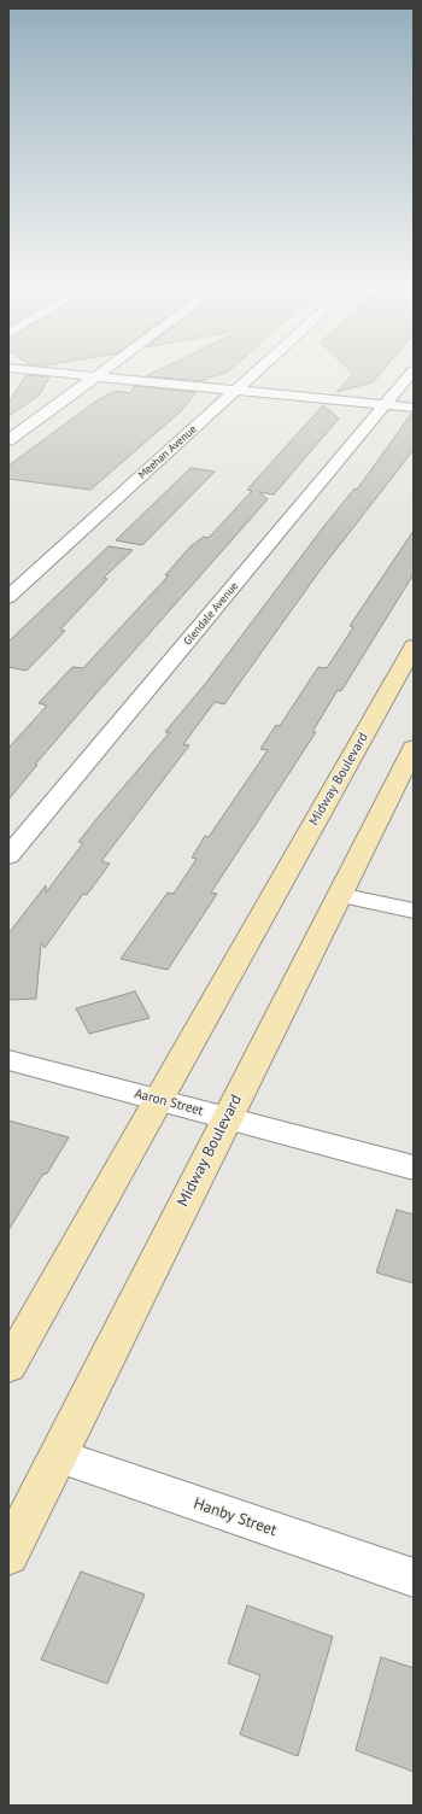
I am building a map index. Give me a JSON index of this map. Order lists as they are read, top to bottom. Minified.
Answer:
{"streets":{"street":["Meehan Avenue","Glendale Avenue","Midway Boulevard","Aaron Street","Hanby Street"]},"crossings":[["Midway Boulevard","Aaron Street"],["Midway Boulevard","Hanby Street"]]}
